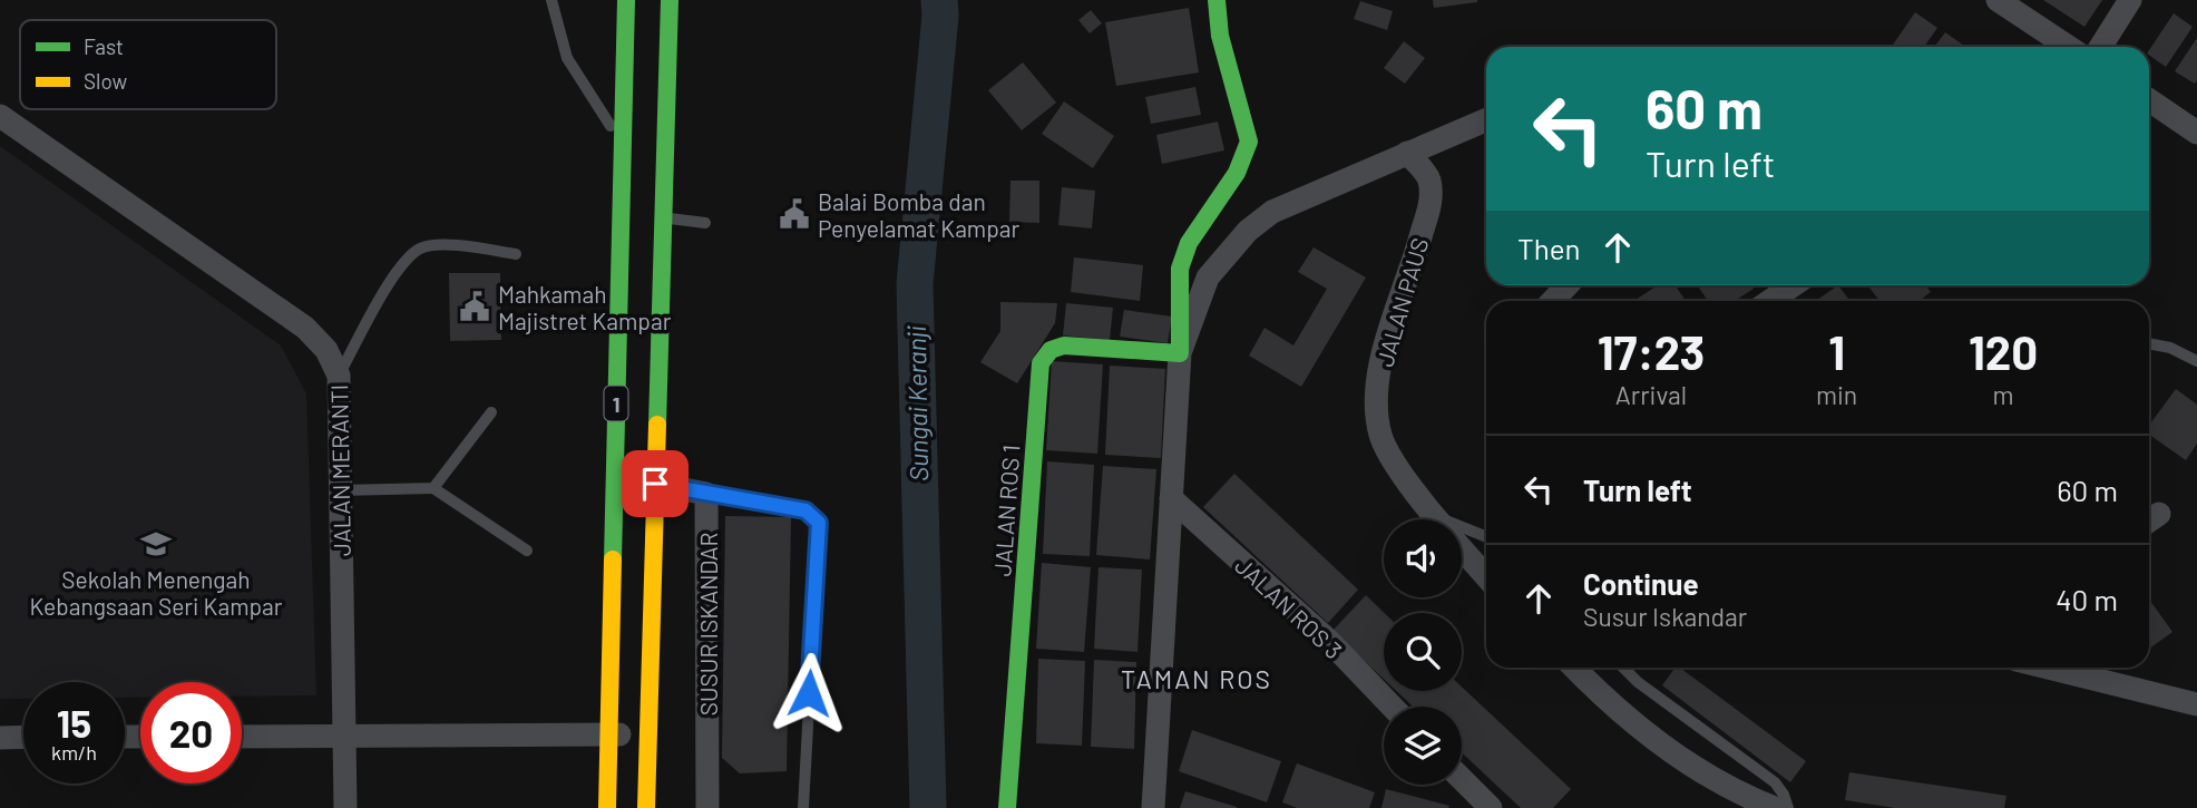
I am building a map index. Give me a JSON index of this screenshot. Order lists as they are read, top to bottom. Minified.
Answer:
{"streets":{"main road":["1","JALAN ROS 1"],"street":["JALAN PAUS","JALAN MERANTI","JALAN ROS 3","SUSUR ISKANDAR"]},"districts":["TAMAN ROS"],"water":["Sungai Keranji"],"places":{"public building":["Balai Bomba dan Penyelamat Kampar","Mahkamah Majistret Kampar"],"school or university":["Sekolah Menengah Kebangsaan Seri Kampar"]},"legend":["Fast","Slow"],"page":{"turn":["60 m","Turn left"],"then":"Then","eta":["17:23","Arrival","1","min","120","m"],"list":[{"name":"Turn left","value":"60 m"},{"name":"Continue","note":"Susur Iskandar","value":"40 m"}],"speed":"15 km/h","limit":"20"}}
